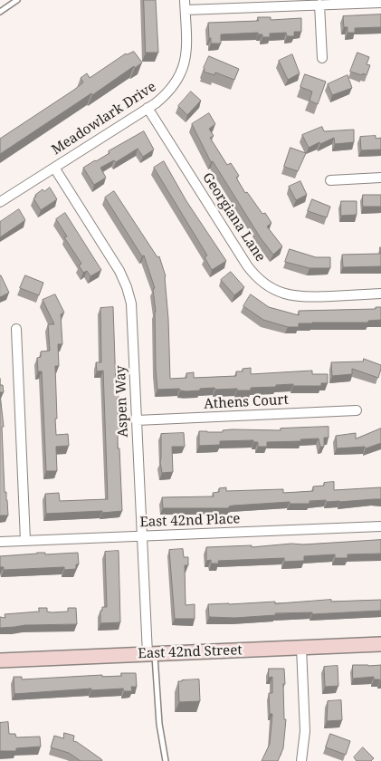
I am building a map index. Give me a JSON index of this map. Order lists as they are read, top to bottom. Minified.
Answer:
{"streets":{"street":["Meadowlark Drive","Georgiana Lane","Aspen Way","Athens Court","East 42nd Place","East 42nd Street"]},"crossings":[["Meadowlark Drive","Georgiana Lane"],["Meadowlark Drive","Aspen Way"],["Aspen Way","Athens Court"],["Aspen Way","East 42nd Place"],["Aspen Way","East 42nd Street"]]}
